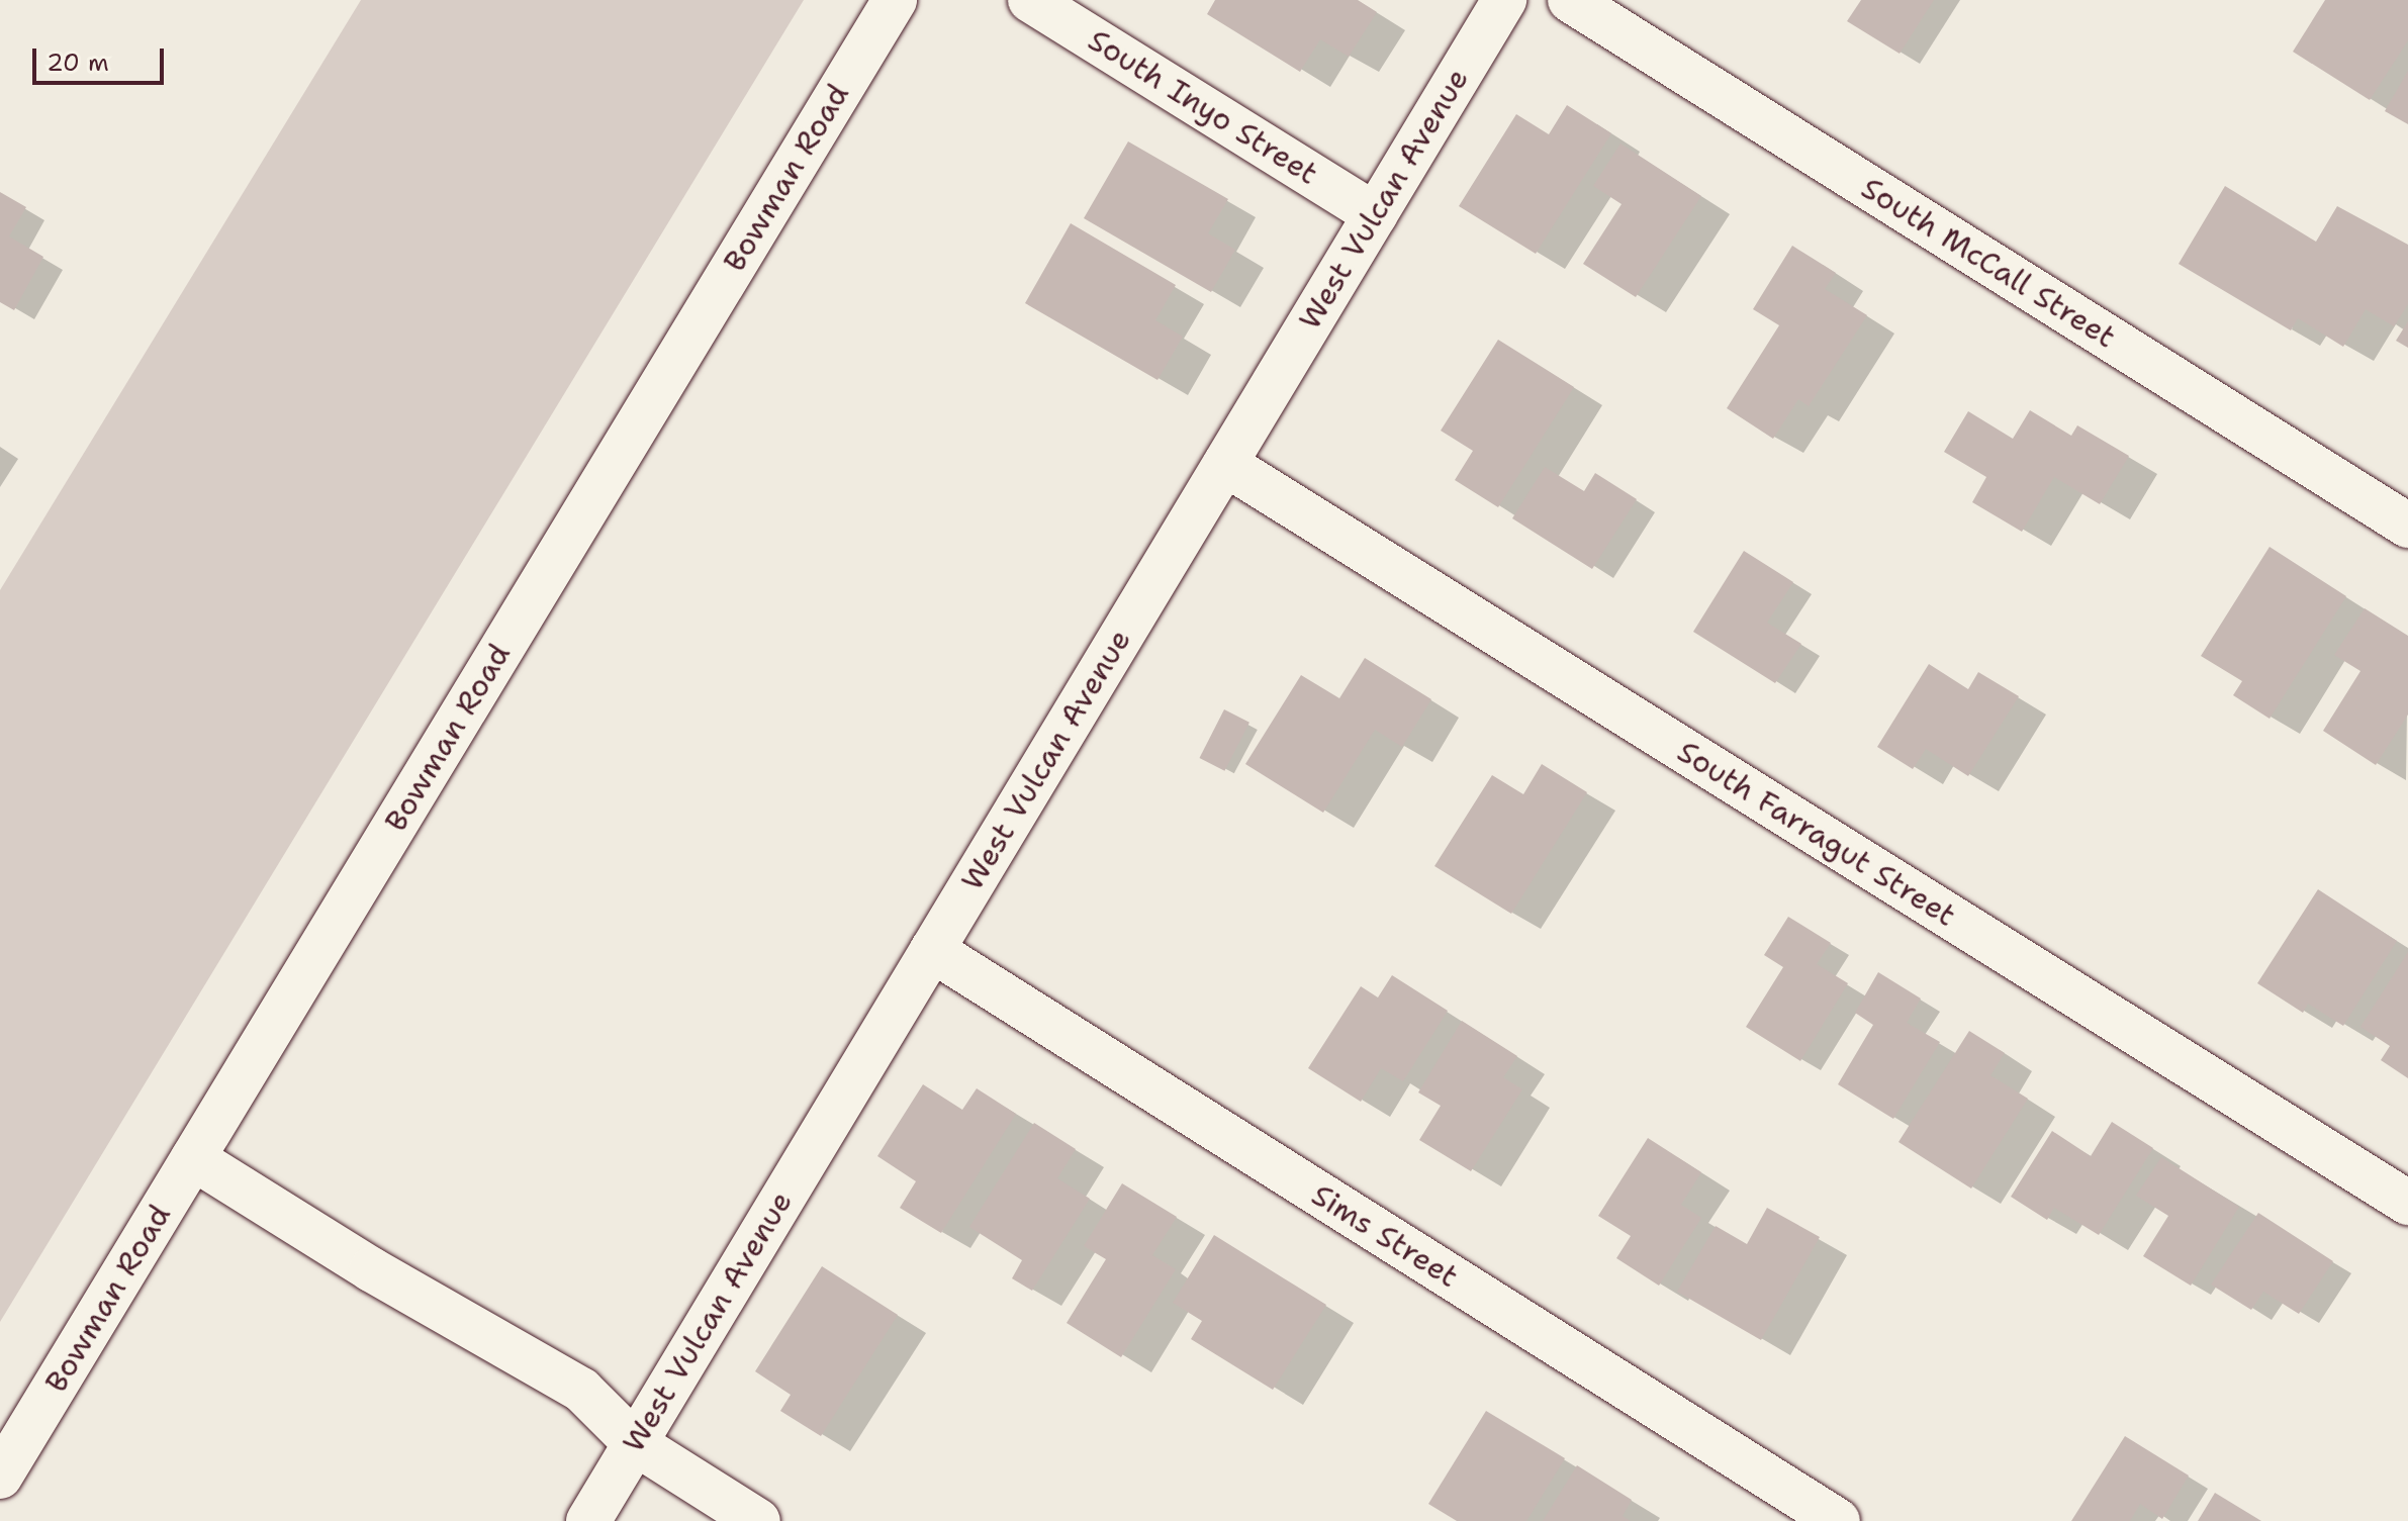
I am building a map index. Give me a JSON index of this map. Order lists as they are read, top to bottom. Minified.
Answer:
{"streets":{"street":["South Inyo Street","Bowman Road","West Vulcan Avenue","South McCall Street","South Farragut Street","Sims Street"]},"crossings":[["South Inyo Street","West Vulcan Avenue"],["West Vulcan Avenue","South Farragut Street"],["West Vulcan Avenue","Sims Street"]],"scale_bar":"20 m"}
